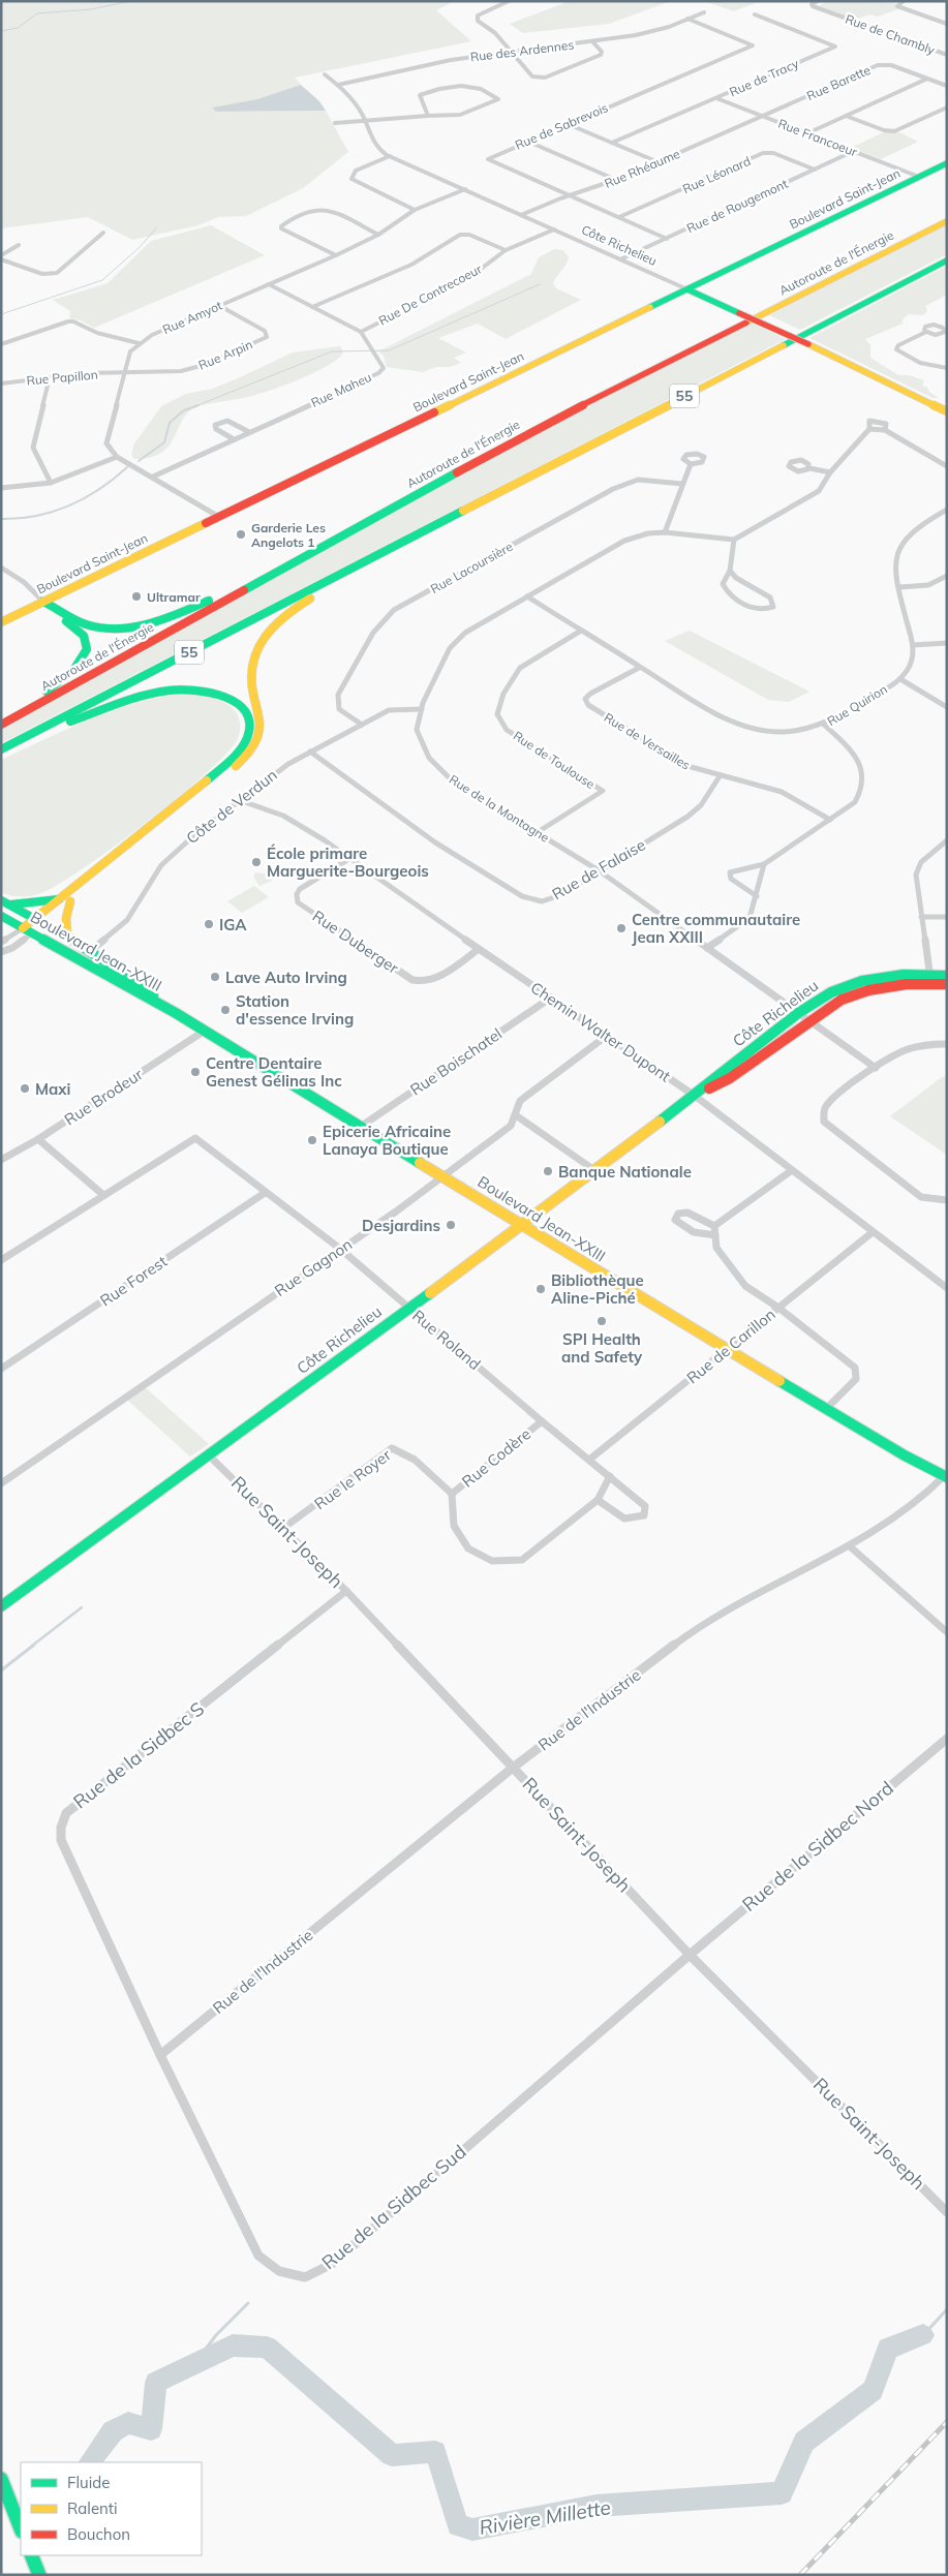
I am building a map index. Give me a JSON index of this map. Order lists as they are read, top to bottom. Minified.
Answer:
{"streets":{"main road":["Boulevard Saint-Jean","Côte Richelieu","Autoroute de l'Énergie","55","Boulevard Jean-XXIII"],"street":["Rue de Chambly","Rue des Ardennes","Rue de Tracy","Rue Barette","Rue de Sabrevois","Rue Francoeur","Rue Rhéaume","Rue Léonard","Rue de Rougemont","Rue De Contrecoeur","Rue Amyot","Rue Arpin","Rue Papillon","Rue Maheu","Rue Lacoursière","Rue Quirion","Rue de Versailles","Rue de Toulouse","Côte de Verdun","Rue de la Montagne","Rue de Falaise","Rue Duberger","Chemin Walter Dupont","Rue Boischatel","Rue Brodeur","Rue Gagnon","Rue Forest","Rue Roland","Rue de Carillon","Rue Codère","Rue le Royer","Rue Saint-Joseph","Rue de l'Industrie","Rue de la Sidbec S","Rue de la Sidbec Nord","Rue de la Sidbec Sud"]},"crossings":[["Rue des Ardennes","Rue de Sabrevois"],["Rue des Ardennes","Côte Richelieu"],["Rue de Tracy","Rue Francoeur"],["Rue Barette","Rue Francoeur"],["Rue Barette","Rue Rhéaume"],["Rue de Sabrevois","Rue Rhéaume"],["Rue de Sabrevois","Rue Léonard"],["Rue de Sabrevois","Rue de Rougemont"],["Rue Francoeur","Rue Rhéaume"],["Rue Francoeur","Boulevard Saint-Jean"],["Rue Francoeur","Rue de Rougemont"],["Rue Rhéaume","Côte Richelieu"],["Rue Léonard","Rue de Rougemont"],["Boulevard Saint-Jean","Côte Richelieu"],["Rue de Rougemont","Côte Richelieu"],["Côte Richelieu","Rue De Contrecoeur"],["Côte Richelieu","Rue Amyot"],["Côte Richelieu","Rue de la Montagne"],["Côte Richelieu","Boulevard Jean-XXIII"],["Côte Richelieu","Chemin Walter Dupont"],["Côte Richelieu","Rue Roland"],["Côte Richelieu","Rue Saint-Joseph"],["Rue De Contrecoeur","Rue Maheu"],["Rue Amyot","Rue Arpin"],["Rue Amyot","Rue Maheu"],["Rue Arpin","Rue Papillon"],["Rue Lacoursière","Côte de Verdun"],["Rue Quirion","Rue de Versailles"],["Rue Quirion","Rue de Toulouse"],["Rue Quirion","Rue de la Montagne"],["Rue de Versailles","Rue de Falaise"],["Rue de Toulouse","Rue de la Montagne"],["Côte de Verdun","Rue de la Montagne"],["Côte de Verdun","Rue de Falaise"],["Côte de Verdun","Boulevard Jean-XXIII"],["Côte de Verdun","Chemin Walter Dupont"],["Rue de la Montagne","Rue de Falaise"],["Rue Duberger","Chemin Walter Dupont"],["Boulevard Jean-XXIII","Rue Boischatel"],["Boulevard Jean-XXIII","Rue Brodeur"],["Boulevard Jean-XXIII","Rue Gagnon"],["Boulevard Jean-XXIII","Rue de Carillon"],["Boulevard Jean-XXIII","Rue de l'Industrie"],["Chemin Walter Dupont","Rue Boischatel"],["Chemin Walter Dupont","Rue Gagnon"],["Chemin Walter Dupont","Rue de Carillon"],["Rue Gagnon","Rue Roland"],["Rue Forest","Rue Roland"],["Rue Roland","Rue de Carillon"],["Rue Roland","Rue Codère"],["Rue Codère","Rue le Royer"],["Rue le Royer","Rue Saint-Joseph"],["Rue Saint-Joseph","Rue de l'Industrie"],["Rue Saint-Joseph","Rue de la Sidbec S"],["Rue Saint-Joseph","Rue de la Sidbec Nord"],["Rue Saint-Joseph","Rue de la Sidbec Sud"],["Rue de l'Industrie","Rue de la Sidbec S"],["Rue de l'Industrie","Rue de la Sidbec Sud"],["Rue de la Sidbec S","Rue de la Sidbec Sud"],["Rue de la Sidbec Nord","Rue de la Sidbec Sud"]],"water":["Rivière Millette"],"places":["Garderie Les Angelots 1","Ultramar","École primare Marguerite-Bourgeois","IGA","Centre communautaire Jean XXIII","Lave Auto Irving","Station d'essence Irving","Centre Dentaire Genest Gélinas Inc","Maxi","Epicerie Africaine Lanaya Boutique","Banque Nationale","Desjardins","Bibliothèque Aline-Piché","SPI Health and Safety"],"legend":["Fluide","Ralenti","Bouchon"]}
